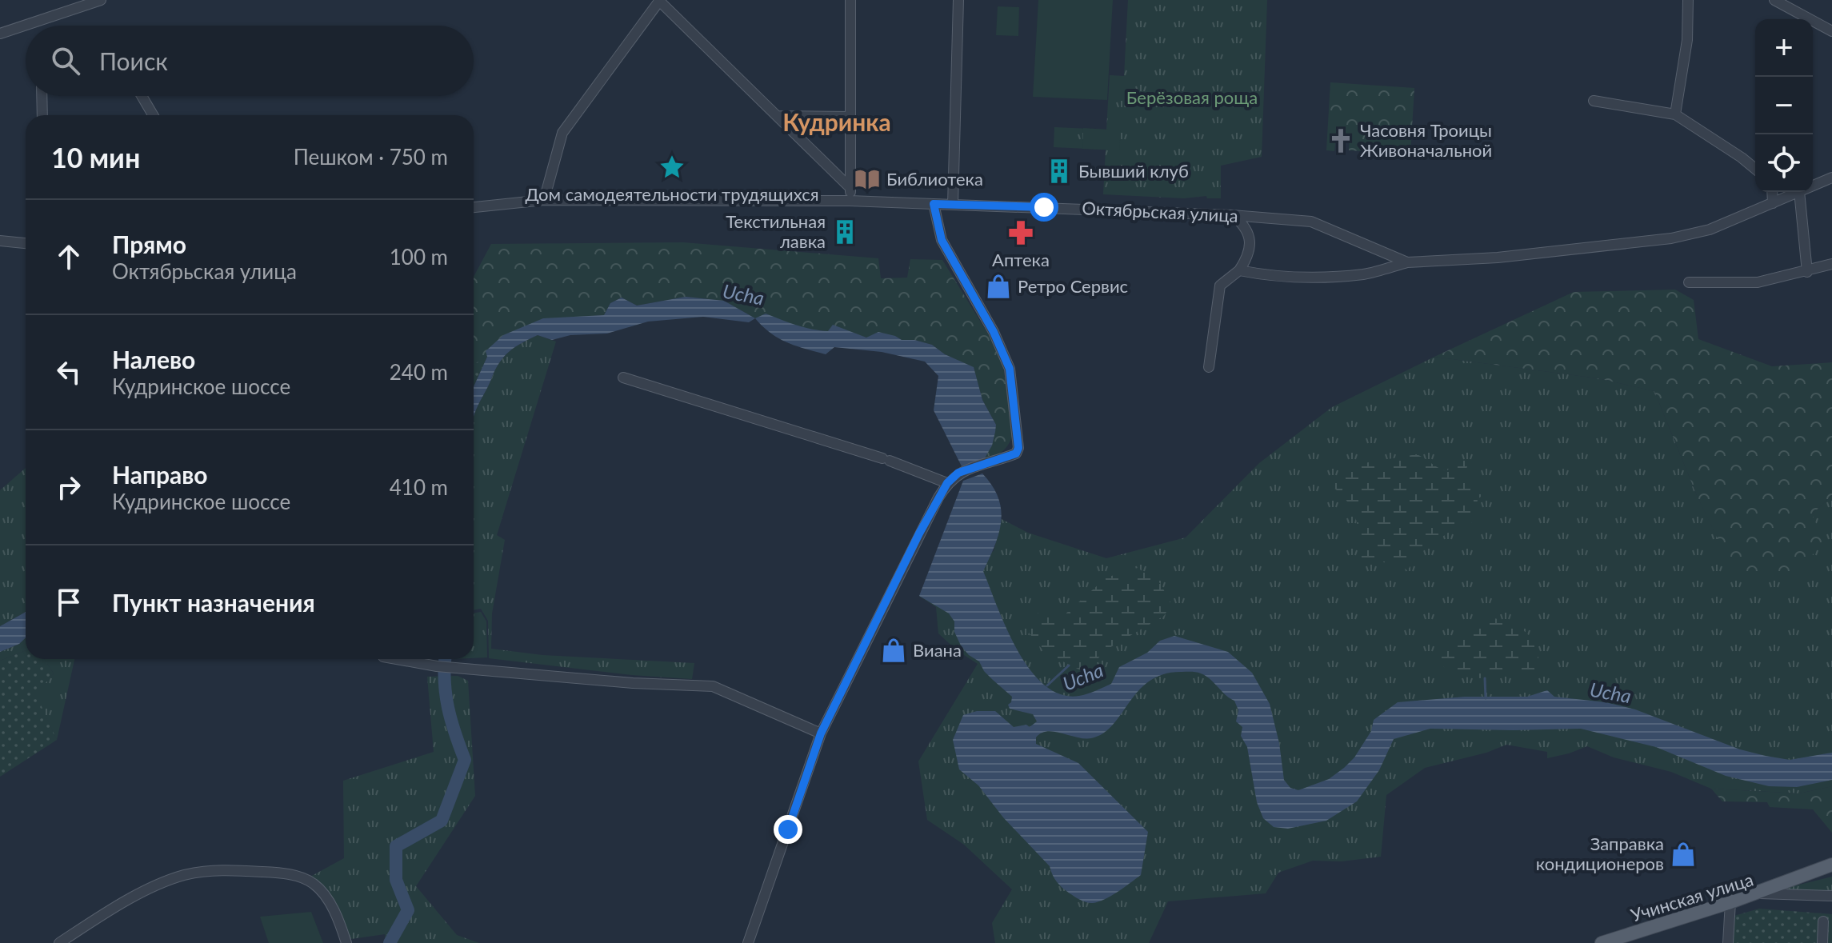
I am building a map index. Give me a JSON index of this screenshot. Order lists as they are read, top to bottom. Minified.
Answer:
{"streets":{"main road":["Учинская улица"],"street":["Октябрьская улица"]},"districts":["Кудринка"],"water":["Ucha"],"parks":["Берёзовая роща"],"places":{"church":["Часовня Троицы Живоначальной"],"place":["Дом самодеятельности трудящихся"],"building":["Бывший клуб","Текстильная лавка"],"library":["Библиотека"],"pharmacy":["Аптека"],"shop":["Ретро Сервис","Виана","Заправка кондиционеров"]},"page":{"map_buttons":["+","−"],"search":"Поиск","heading":["10 мин","Пешком · 750 m"],"list":[["Прямо","Октябрьская улица","100 m"],["Налево","Кудринское шоссе","240 m"],["Направо","Кудринское шоссе","410 m"],"Пункт назначения"]}}
